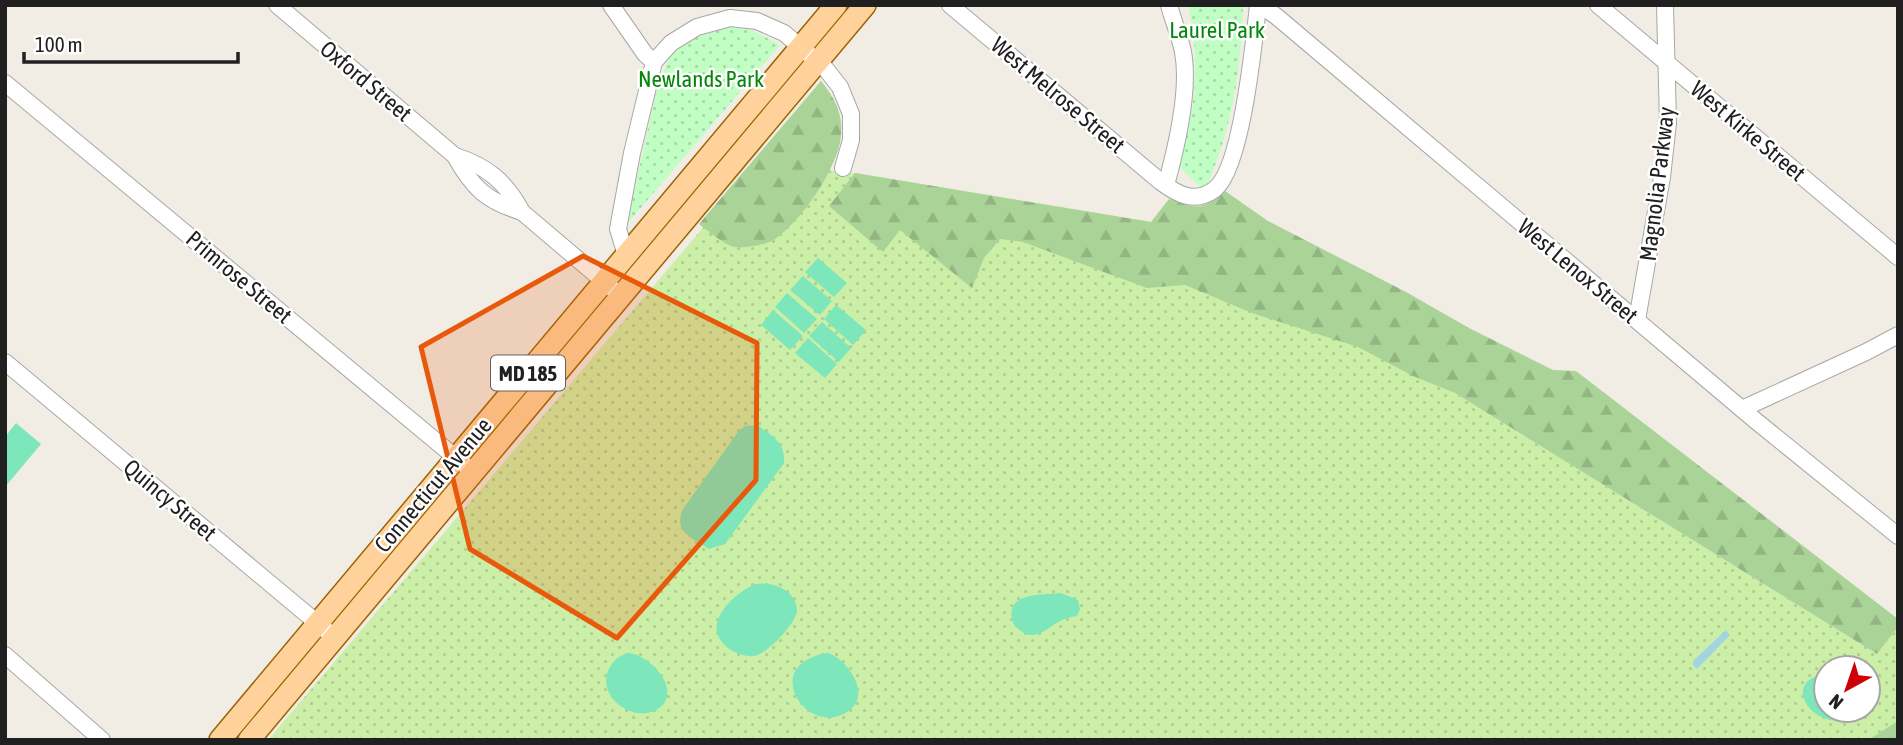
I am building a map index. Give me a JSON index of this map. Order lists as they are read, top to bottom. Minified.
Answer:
{"streets":{"main road":["MD 185","Connecticut Avenue"],"street":["Oxford Street","West Melrose Street","West Kirke Street","Magnolia Parkway","West Lenox Street","Primrose Street","Quincy Street"]},"crossings":[["Oxford Street","Connecticut Avenue"],["West Kirke Street","Magnolia Parkway"],["Magnolia Parkway","West Lenox Street"],["Primrose Street","Connecticut Avenue"],["Connecticut Avenue","Quincy Street"]],"parks":["Laurel Park","Newlands Park"],"scale_bar":"100 m","north":"bottom left"}
